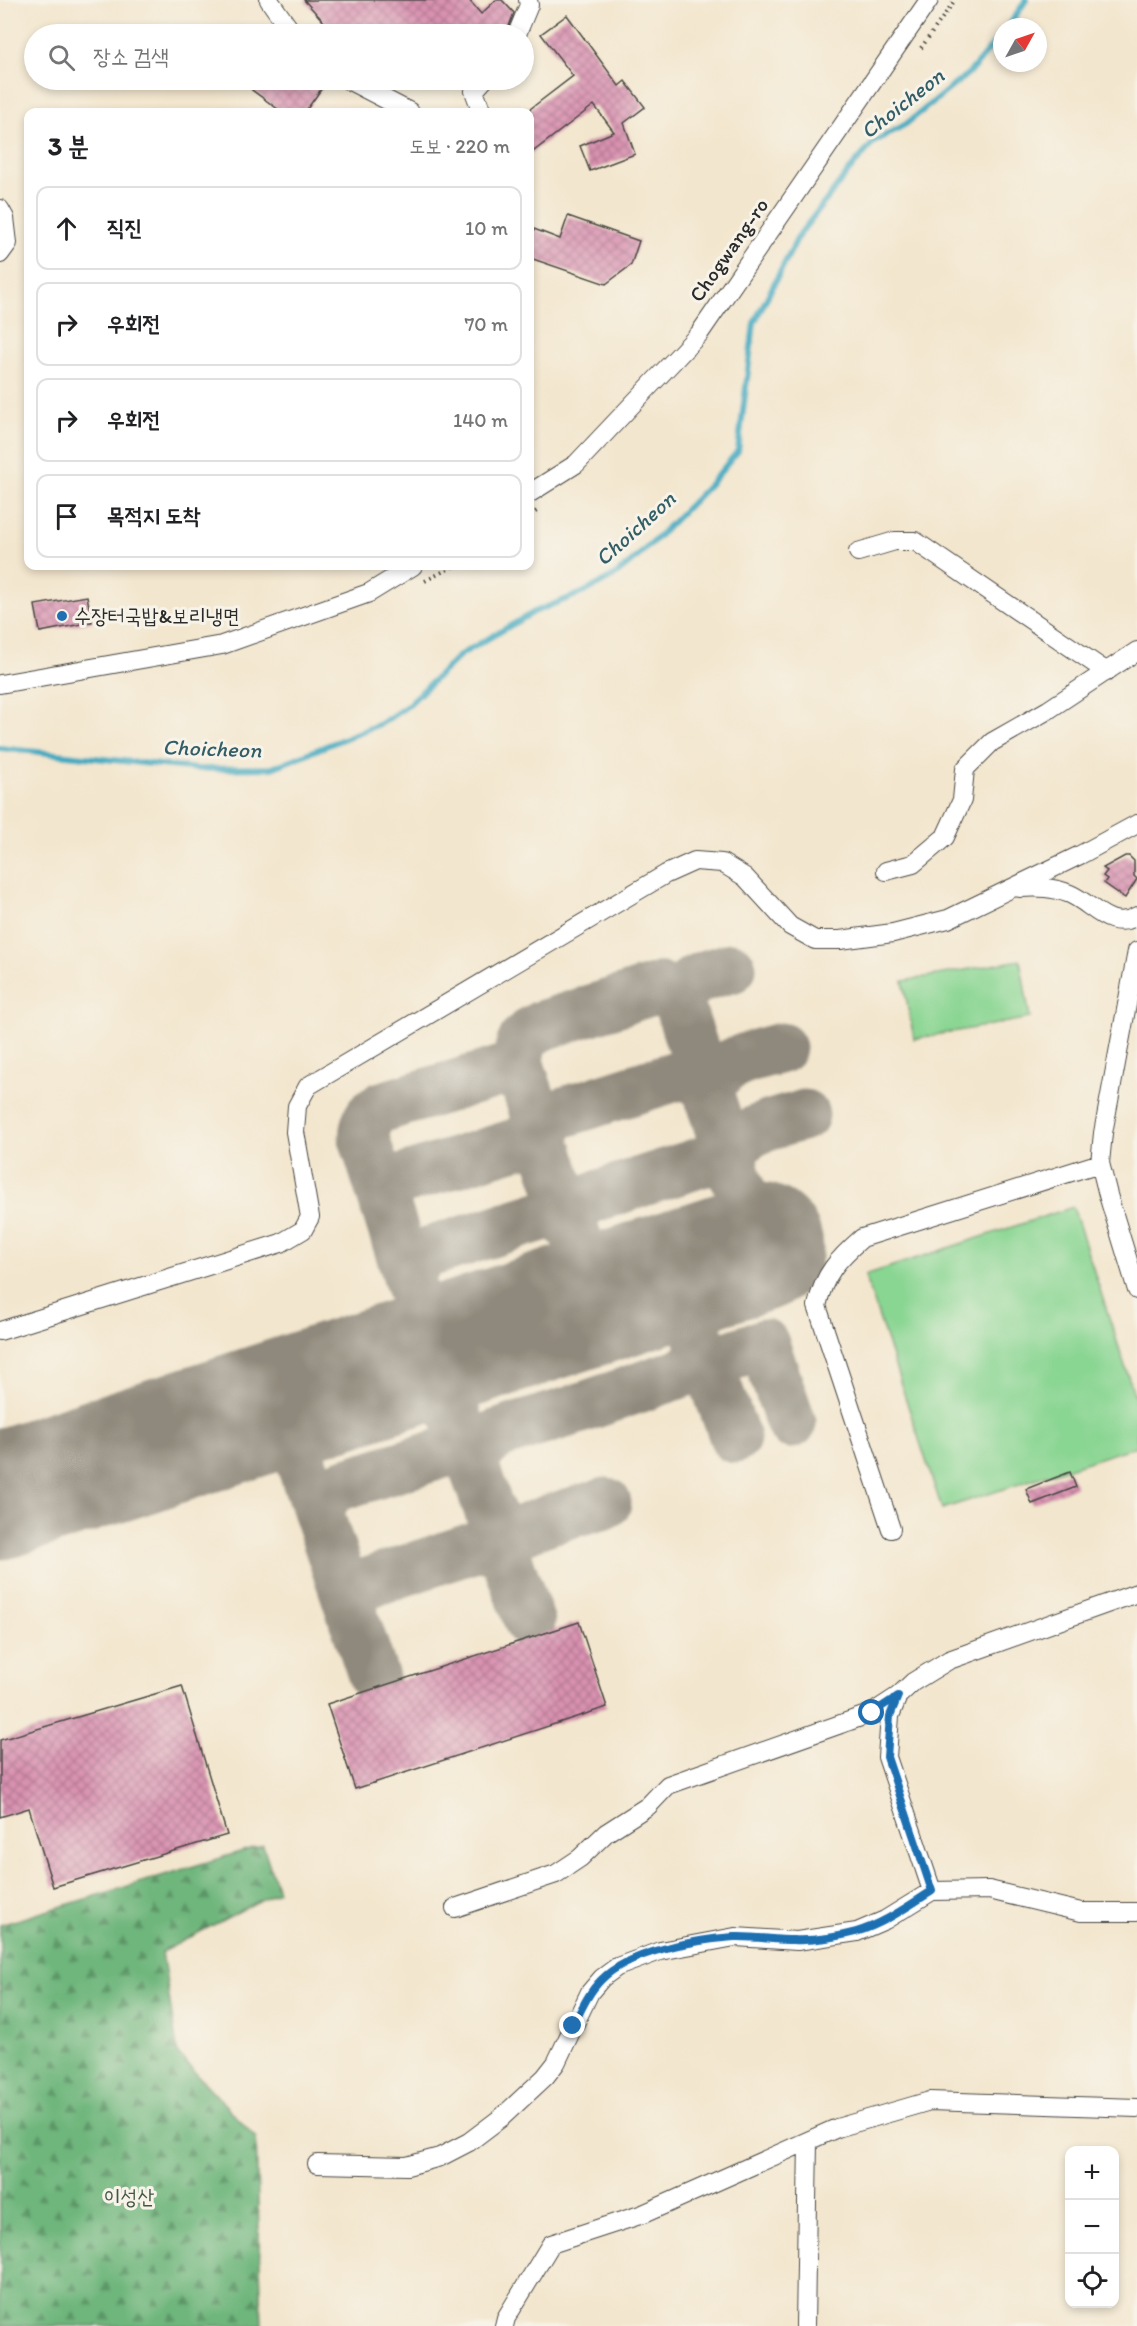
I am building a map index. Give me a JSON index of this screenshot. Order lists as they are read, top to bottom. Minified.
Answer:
{"streets":{"street":["Chogwang-ro"]},"water":["Choicheon"],"parks":["이성산"],"places":["수장터국밥&보리냉면"],"north":"top right","page":{"search":"장소 검색","heading":["3 분","도보 · 220 m"],"list":[["직진","10 m"],["우회전","70 m"],["우회전","140 m"],"목적지 도착"],"map_buttons":["+","−"]}}
